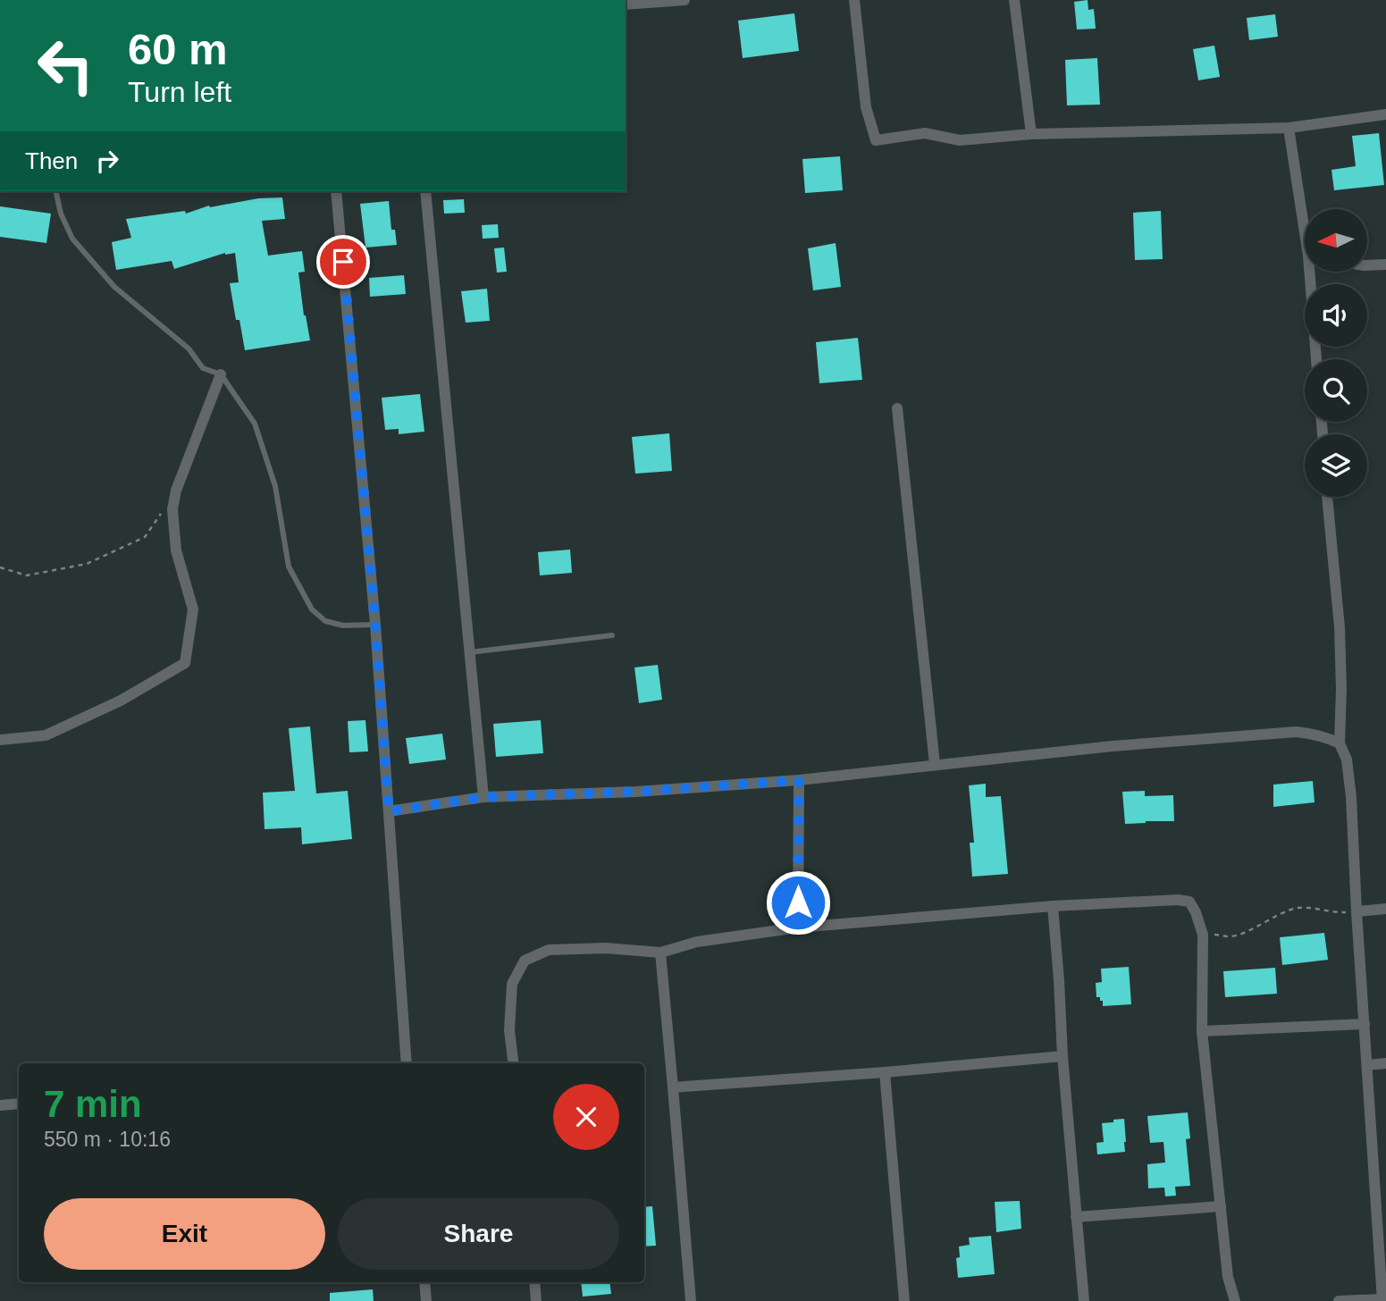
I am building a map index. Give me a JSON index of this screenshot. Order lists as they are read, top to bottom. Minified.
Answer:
{"north":"left","page":{"turn":["60 m","Turn left"],"then":"Then","heading":["7 min","550 m · 10:16"],"buttons":["Exit","Share"]}}
